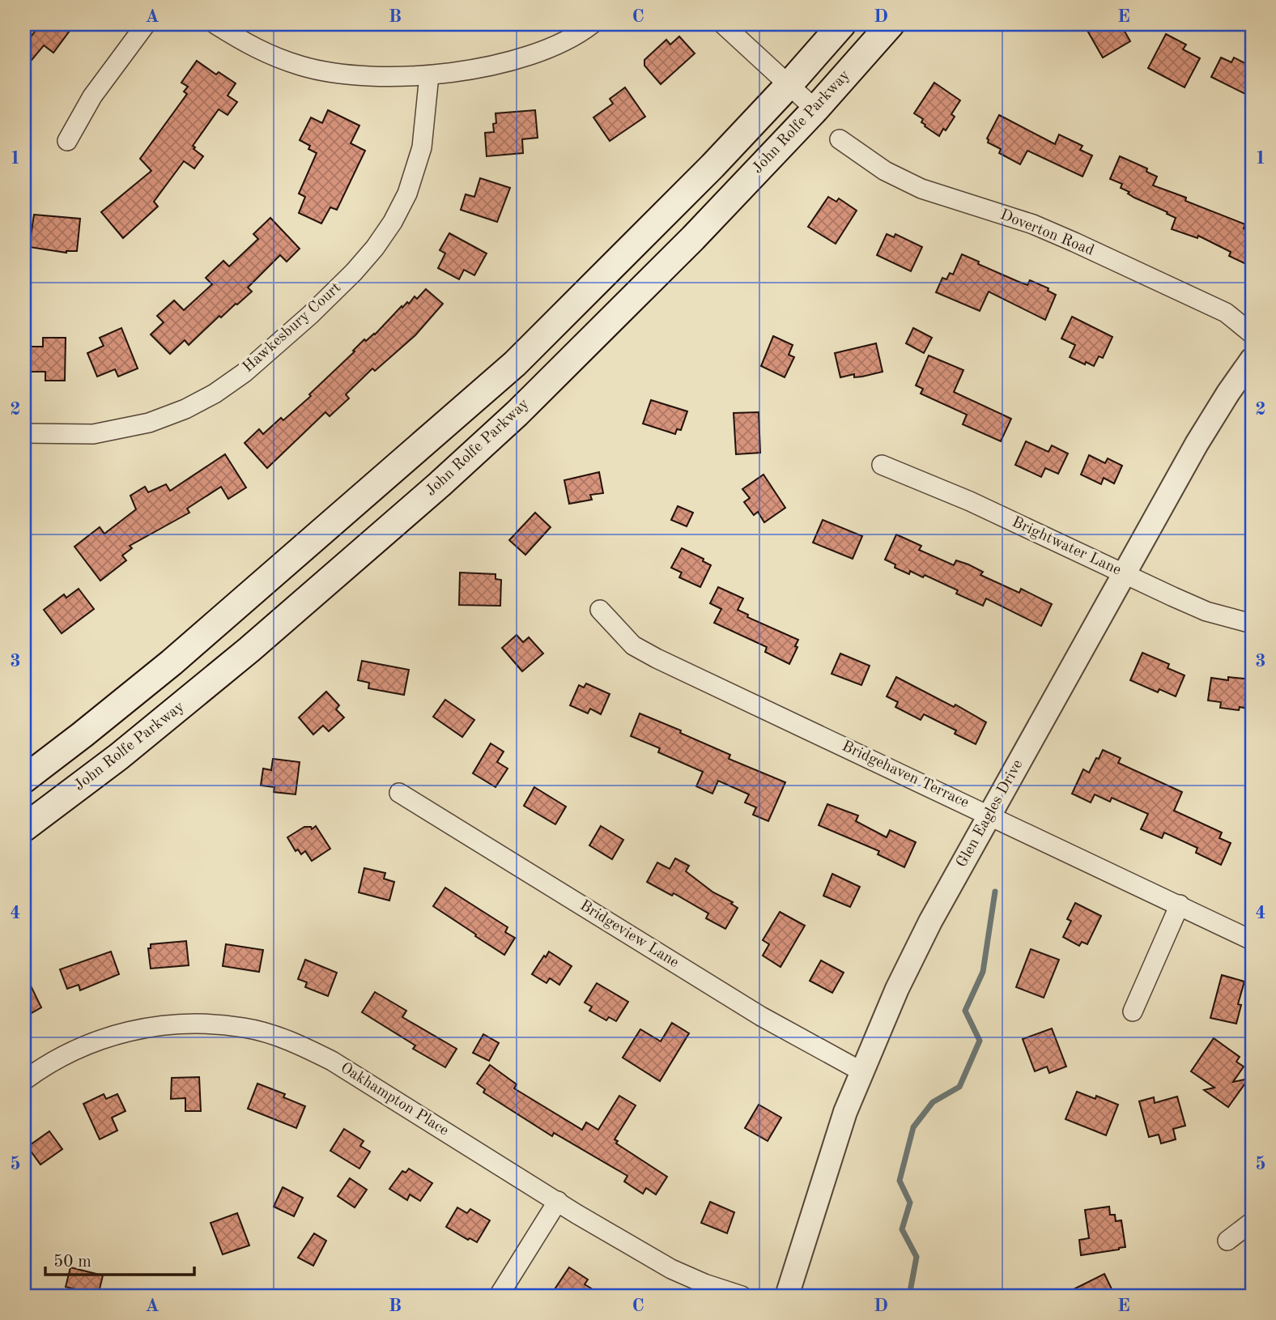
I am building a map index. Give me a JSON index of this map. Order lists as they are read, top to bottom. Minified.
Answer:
{"streets":{"main road":["John Rolfe Parkway"],"street":["Doverton Road","Hawkesbury Court","Brightwater Lane","Bridgehaven Terrace","Glen Eagles Drive","Bridgeview Lane","Oakhampton Place"]},"crossings":[["Brightwater Lane","Glen Eagles Drive"],["Bridgehaven Terrace","Glen Eagles Drive"],["Glen Eagles Drive","Bridgeview Lane"]],"scale_bar":"50 m","grid":{"columns":["A","B","C","D","E"],"rows":["1","2","3","4","5"]}}
